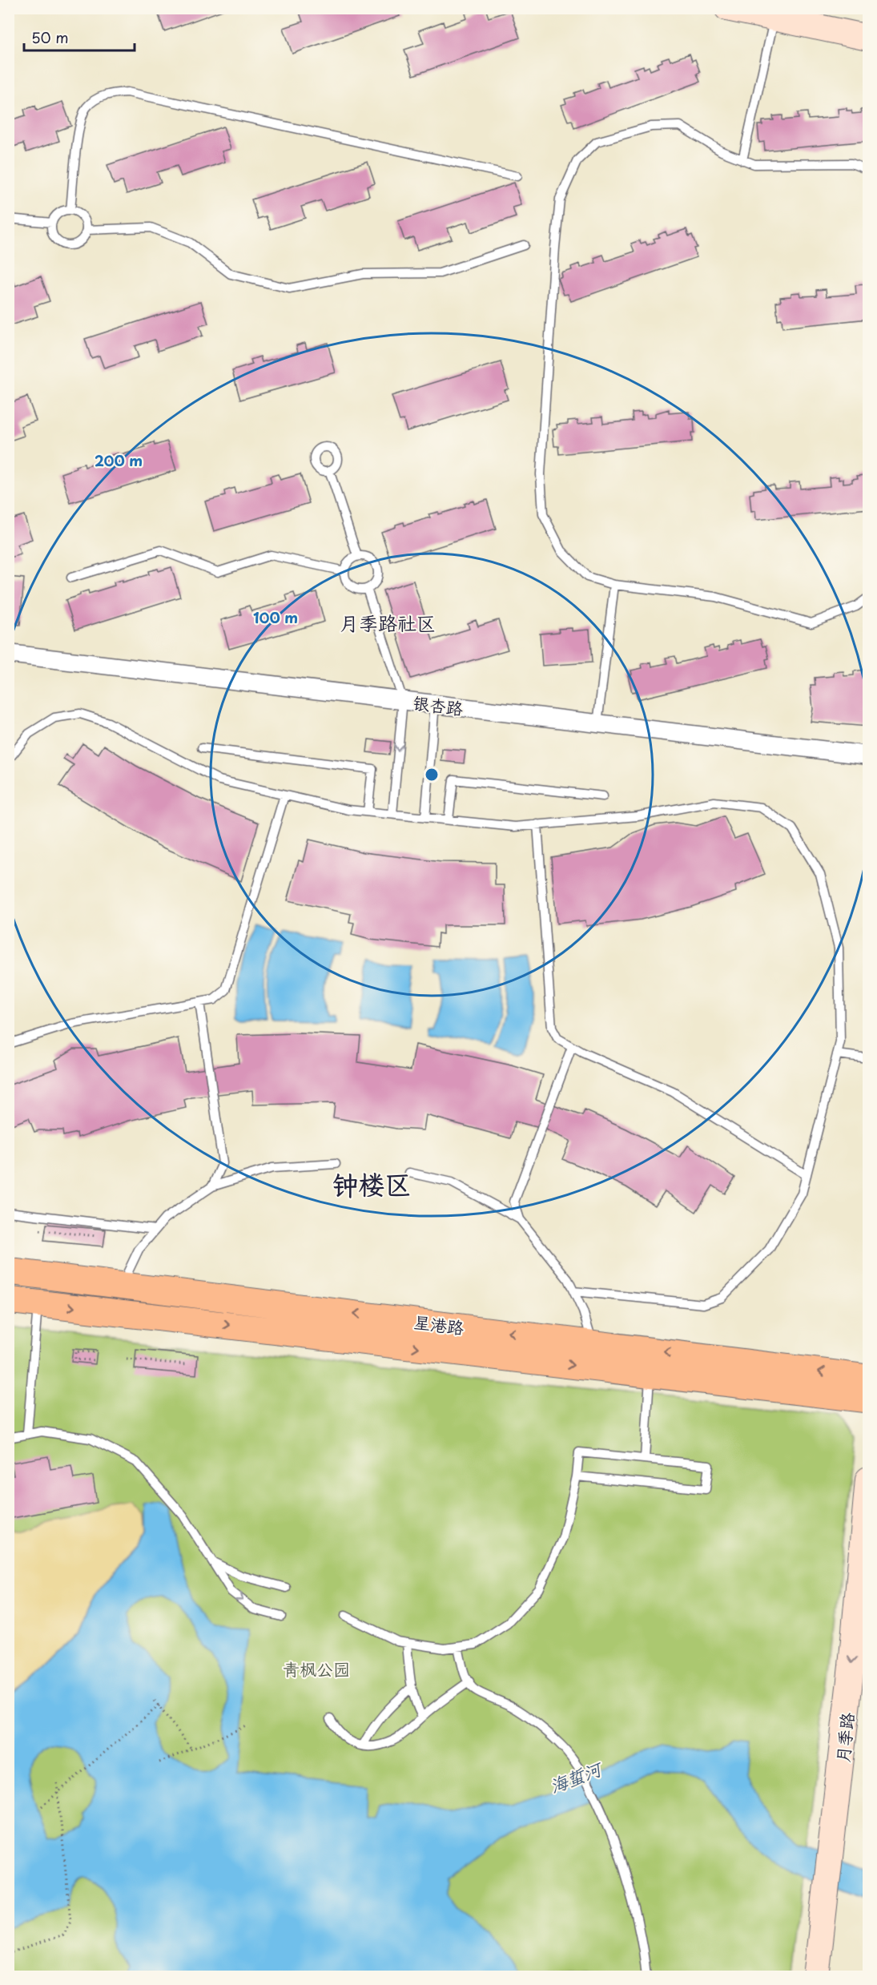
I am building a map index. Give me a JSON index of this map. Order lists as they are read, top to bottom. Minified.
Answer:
{"streets":{"main road":["星港路"],"street":["银杏路","月季路"]},"districts":["月季路社区","钟楼区"],"water":["海蜇河"],"parks":["青枫公园"],"scale_bar":"50 m","rings":["200 m","100 m"]}
